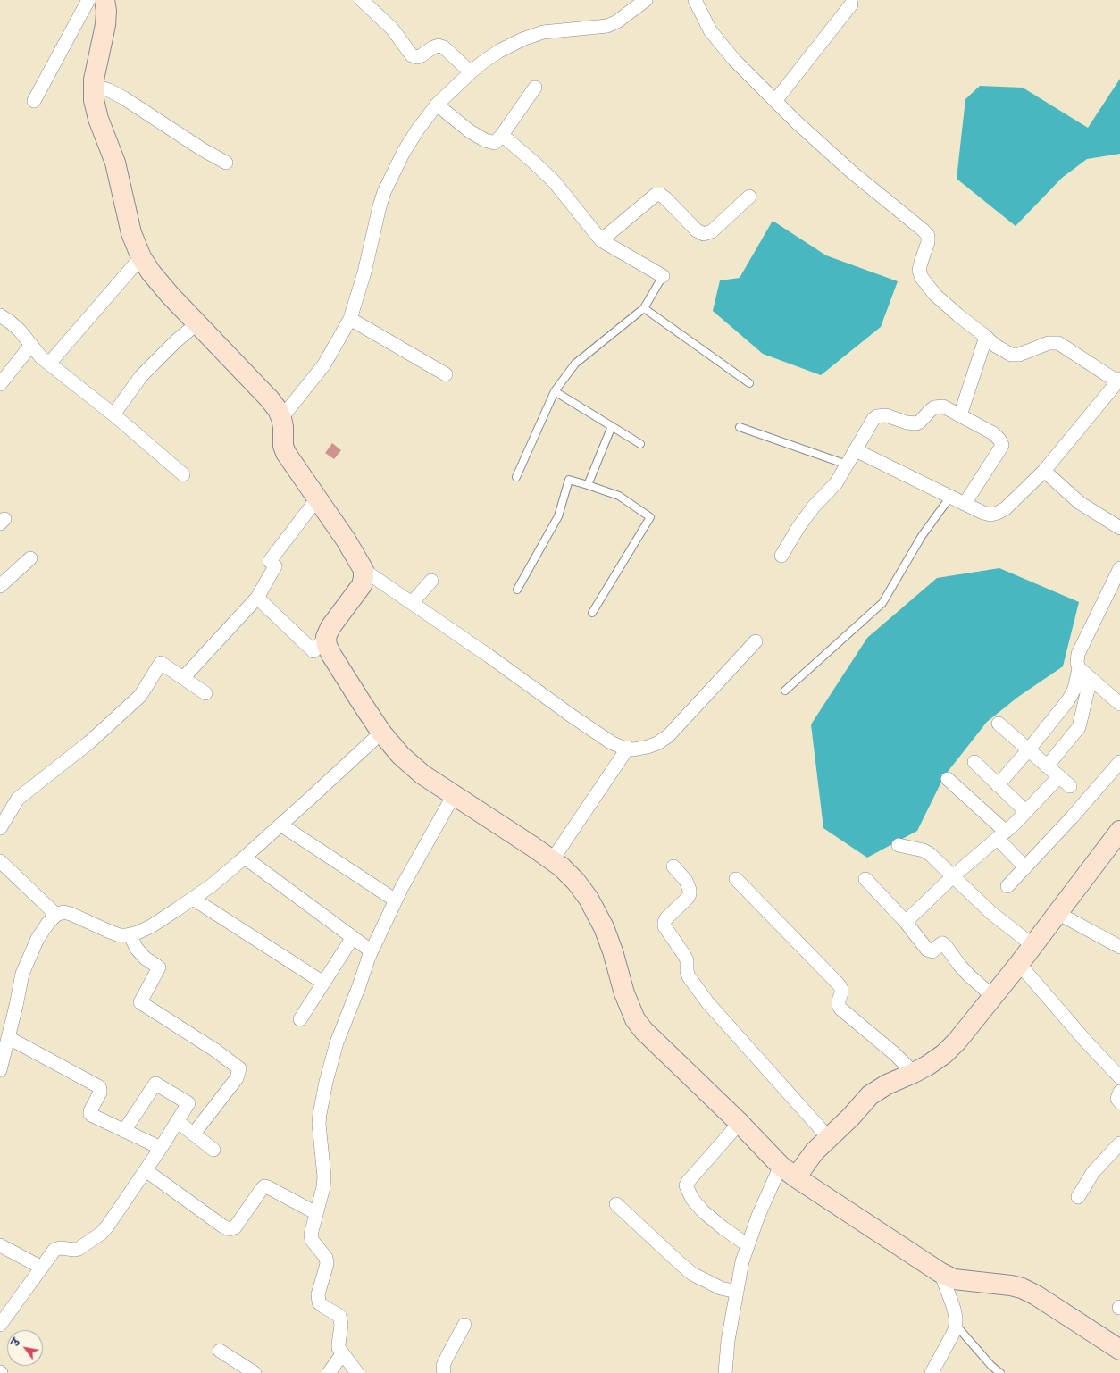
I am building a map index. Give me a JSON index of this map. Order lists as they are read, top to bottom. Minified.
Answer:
{"north":"top left"}
